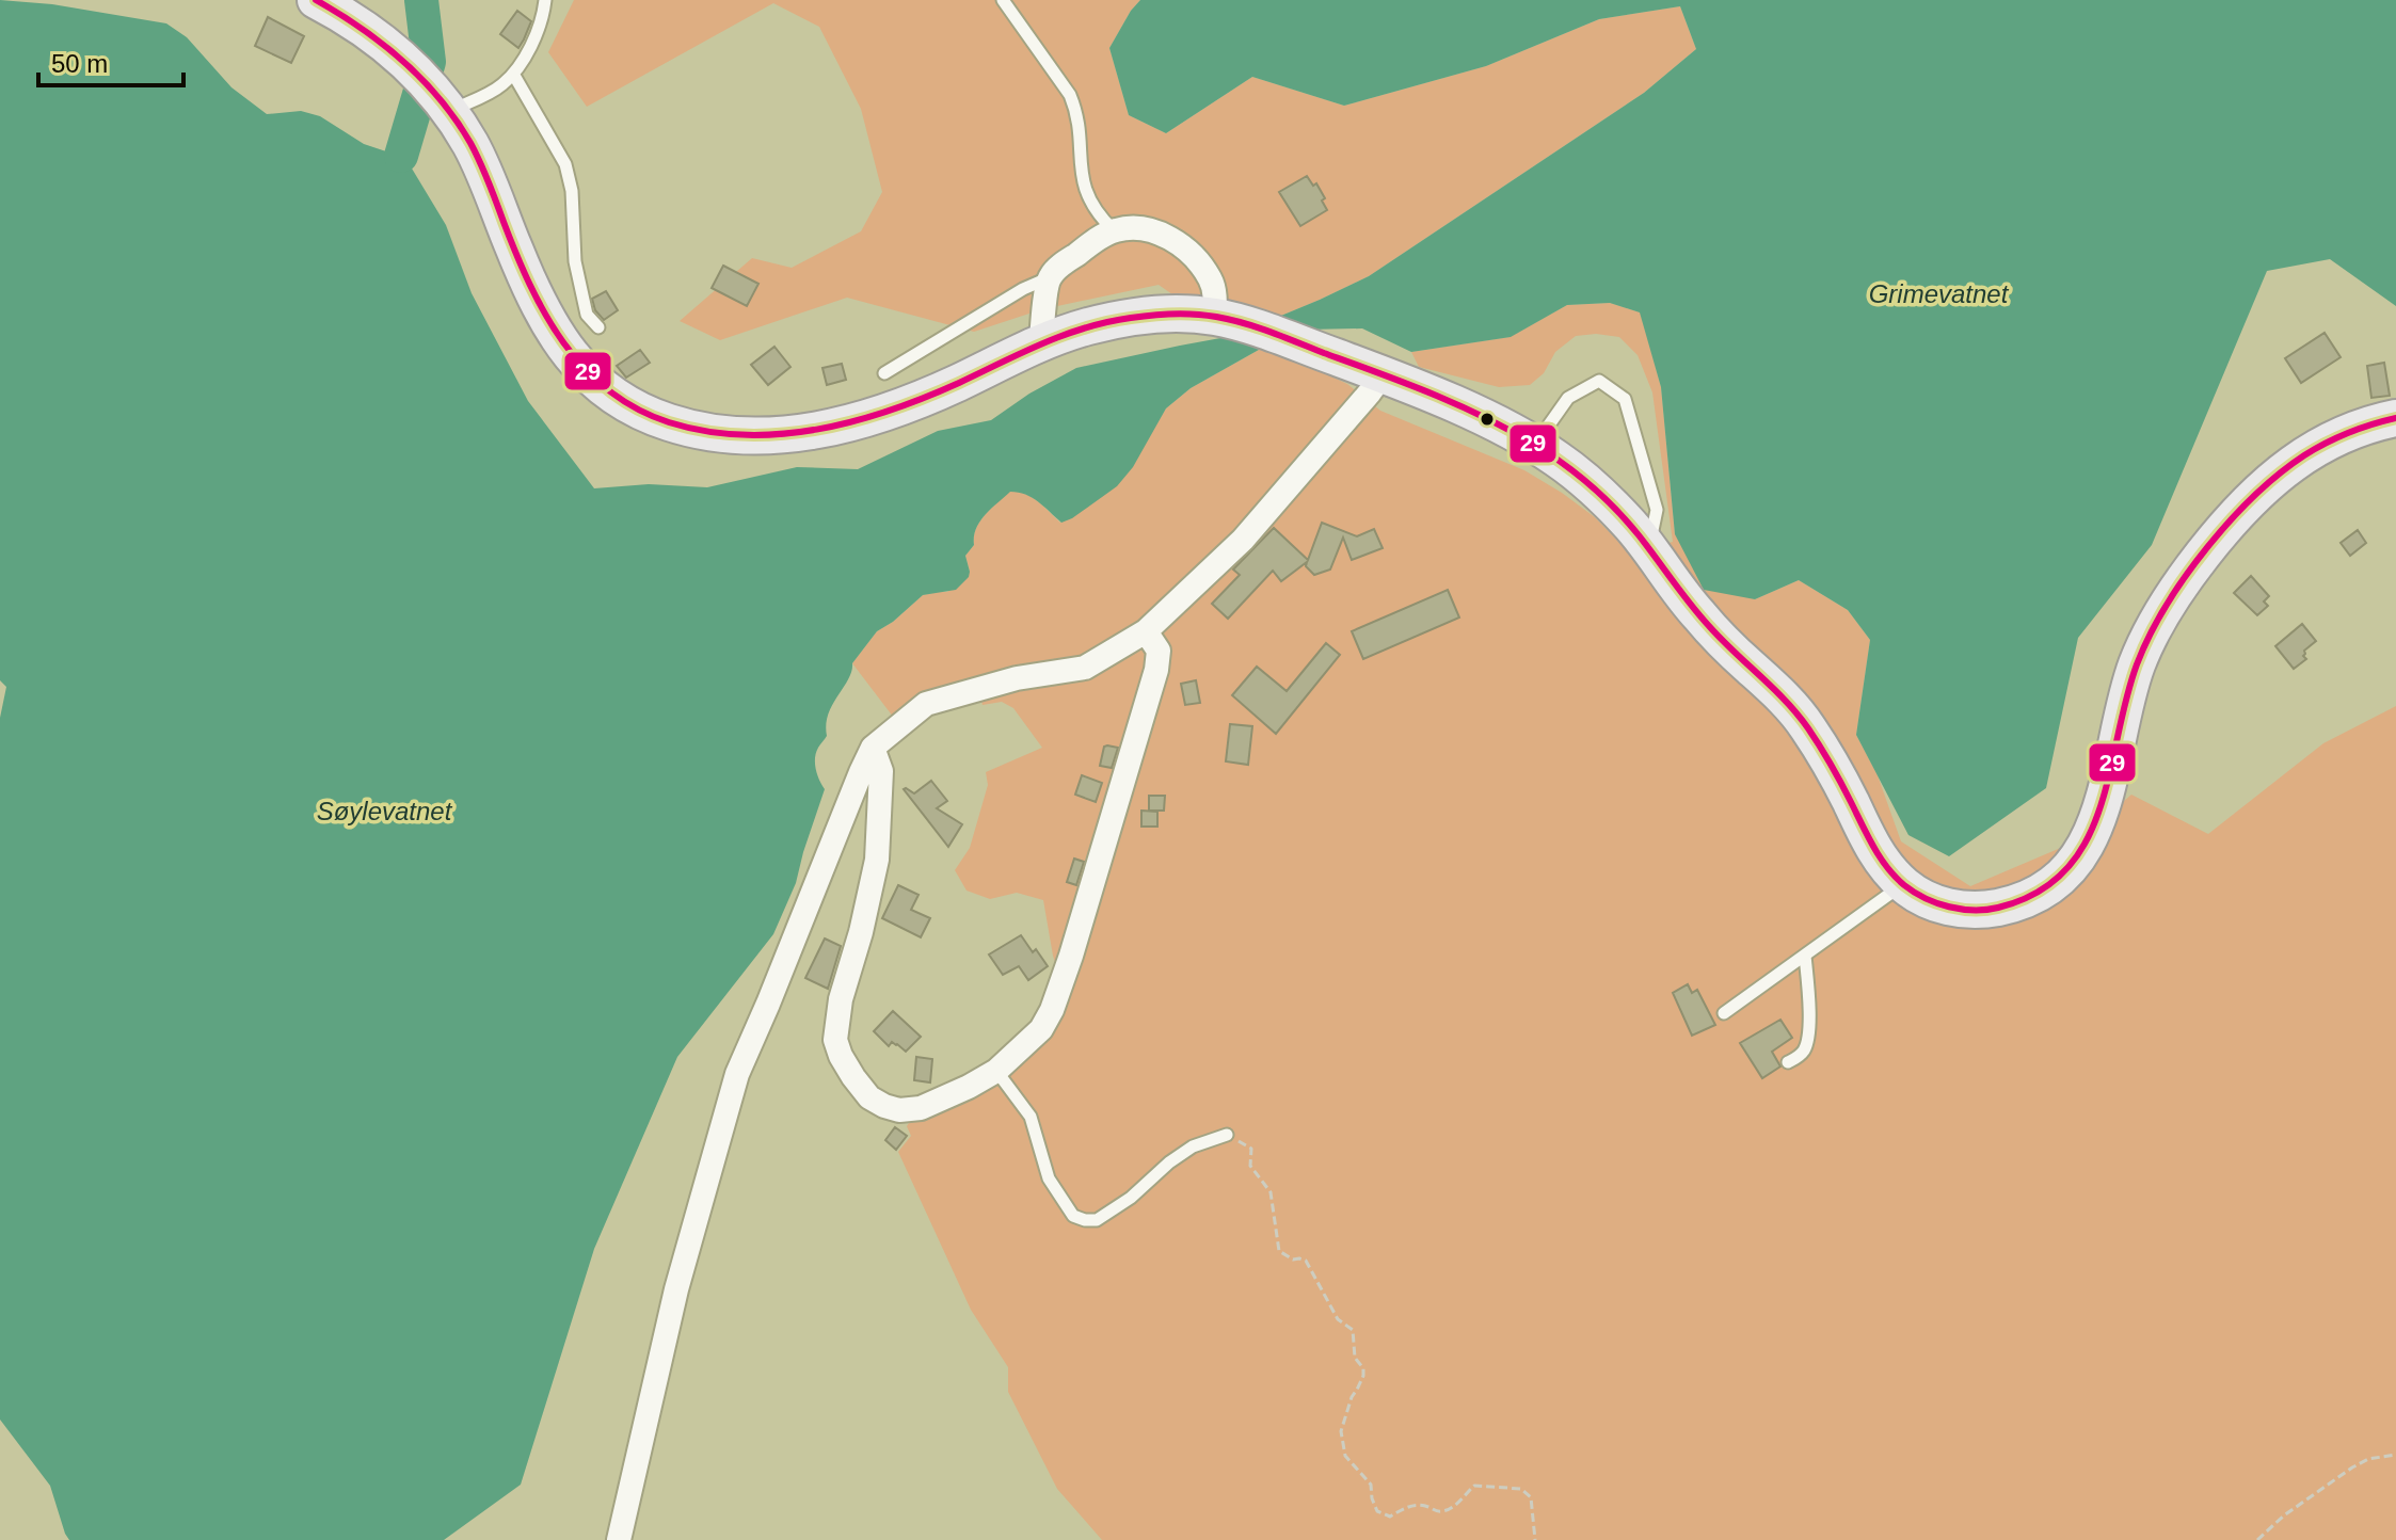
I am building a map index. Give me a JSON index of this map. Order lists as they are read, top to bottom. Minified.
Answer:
{"water":["Grimevatnet","Søylevatnet"],"lines":["transit line 29"],"scale_bar":"50 m"}
